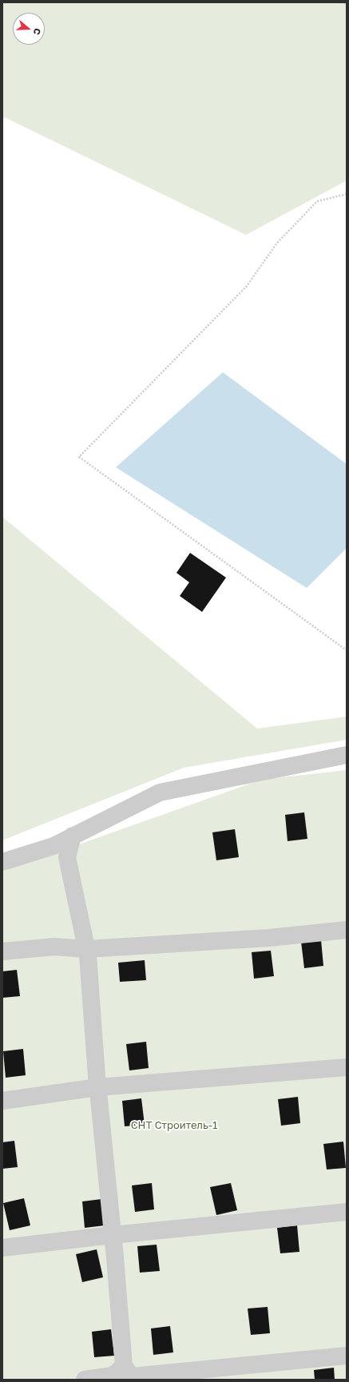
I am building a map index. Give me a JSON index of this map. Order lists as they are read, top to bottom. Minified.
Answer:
{"parks":["СНТ Строитель-1"],"north":"right"}
